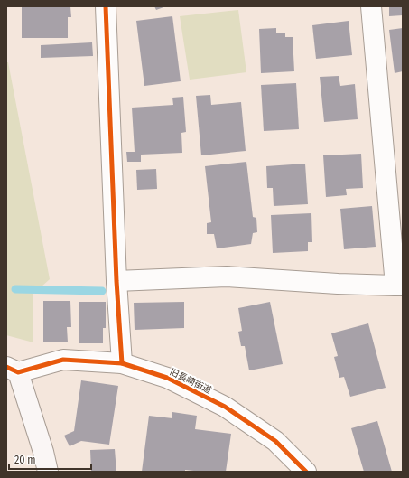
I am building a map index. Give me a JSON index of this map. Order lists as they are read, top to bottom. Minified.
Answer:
{"streets":{"street":["旧長崎街道"]},"scale_bar":"20 m"}
